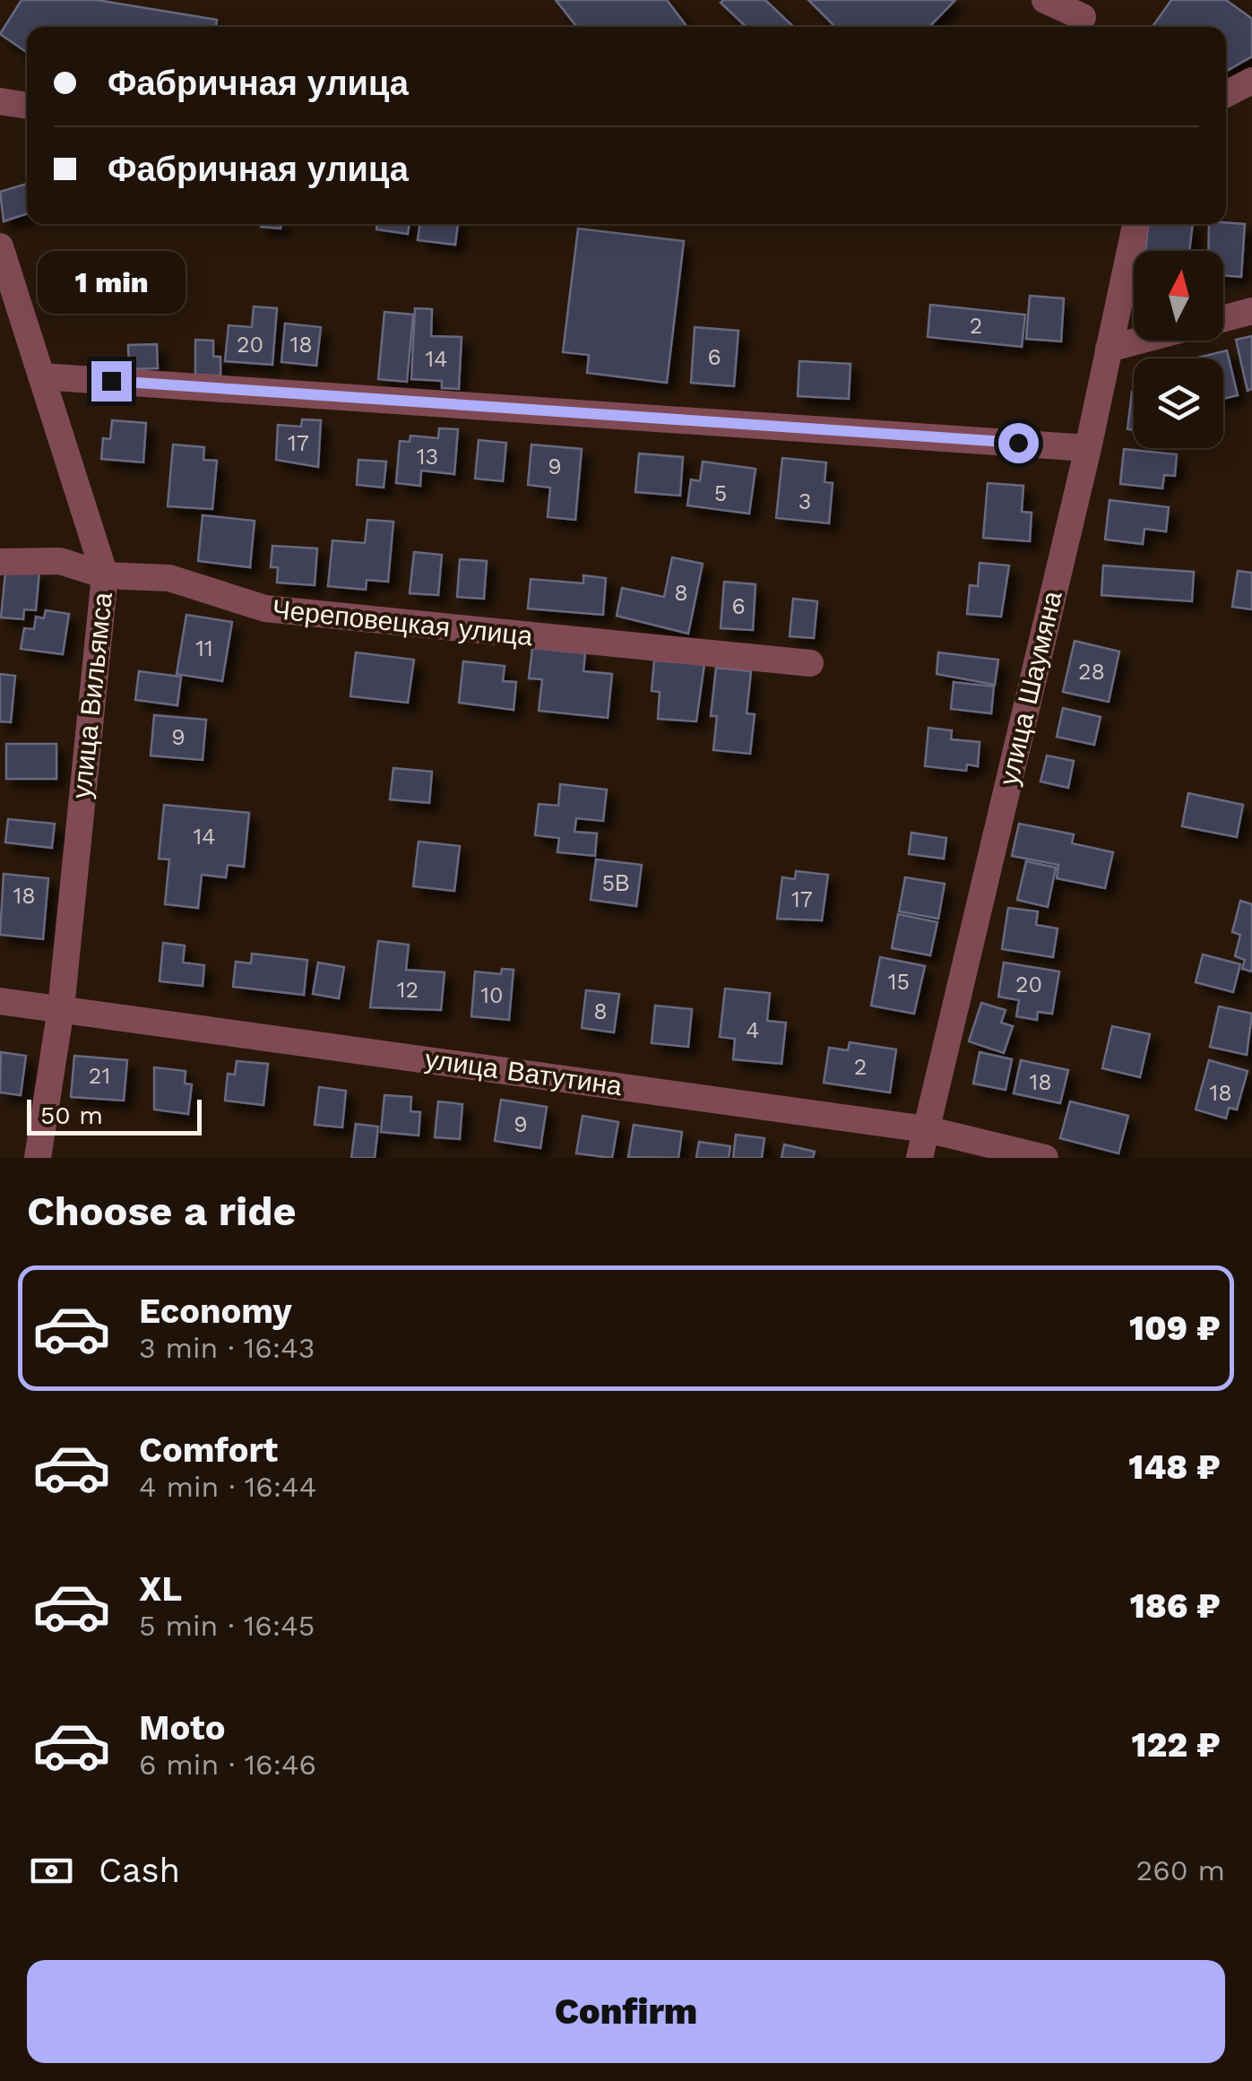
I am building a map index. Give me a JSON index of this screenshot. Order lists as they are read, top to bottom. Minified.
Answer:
{"streets":{"street":["Череповецкая улица","улица Шаумяна","улица Вильямса","улица Ватутина"]},"crossings":[["Череповецкая улица","улица Вильямса"],["улица Шаумяна","улица Ватутина"],["улица Вильямса","улица Ватутина"]],"house_numbers":["2","20","18","6","14","17","13","9","5","3","8","6","11","28","9","14","5В","18","17","15","20","12","10","8","4","2","21","18","18","9"],"scale_bar":"50 m","north":"top","page":{"banner":["Фабричная улица","Фабричная улица"],"bubble":"1 min","scale":"50 m","heading":"Choose a ride","list":[{"name":"Economy","note":"3 min · 16:43","value":"109 ₽"},{"name":"Comfort","note":"4 min · 16:44","value":"148 ₽"},{"name":"XL","note":"5 min · 16:45","value":"186 ₽"},{"name":"Moto","note":"6 min · 16:46","value":"122 ₽"}],"pay":["Cash","260 m"],"buttons":"Confirm"}}
